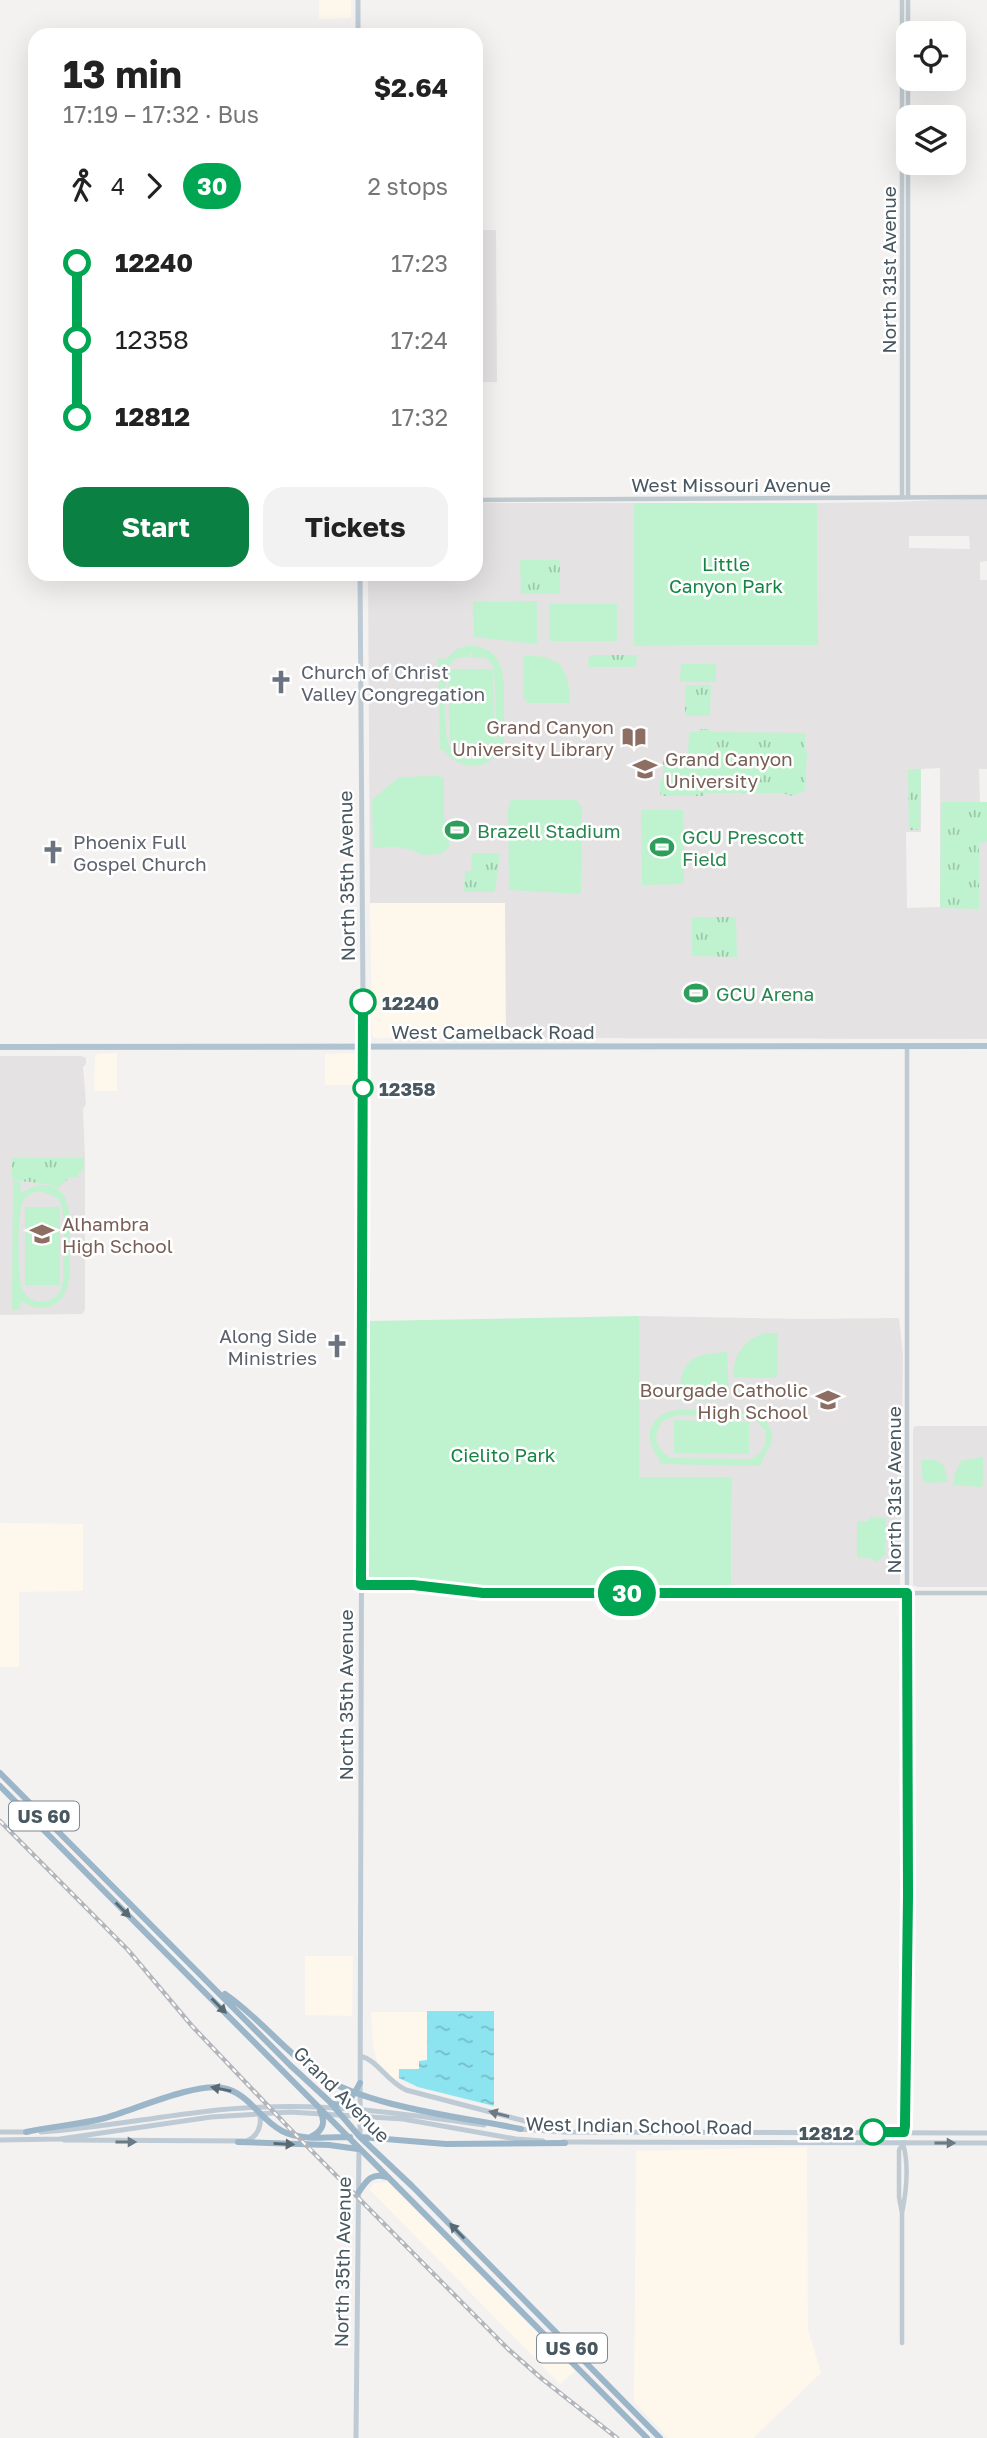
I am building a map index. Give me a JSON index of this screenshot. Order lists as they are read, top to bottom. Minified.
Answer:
{"streets":{"highway":["US 60","Grand Avenue"],"main road":["North 35th Avenue","West Camelback Road","West Indian School Road"],"street":["North 31st Avenue","West Missouri Avenue"]},"crossings":[["North 31st Avenue","West Missouri Avenue"],["North 31st Avenue","West Camelback Road"],["North 31st Avenue","West Indian School Road"],["North 35th Avenue","West Camelback Road"],["North 35th Avenue","Grand Avenue"]],"parks":["Little Canyon Park","Cielito Park"],"places":{"church":["Church of Christ Valley Congregation","Phoenix Full Gospel Church","Along Side Ministries"],"library":["Grand Canyon University Library"],"school or university":["Grand Canyon University","Alhambra High School","Bourgade Catholic High School"],"sports":["Brazell Stadium","GCU Prescott Field","GCU Arena"],"other":["12240","12358","12812"]},"lines":["bus line 30"],"page":{"on_map":"30","heading":["13 min","17:19 – 17:32 · Bus","$2.64"],"legs":["4","30","2 stops"],"list":[{"name":"12240","value":"17:23"},{"name":"12358","value":"17:24"},{"name":"12812","value":"17:32"}],"buttons":["Start","Tickets"]}}
